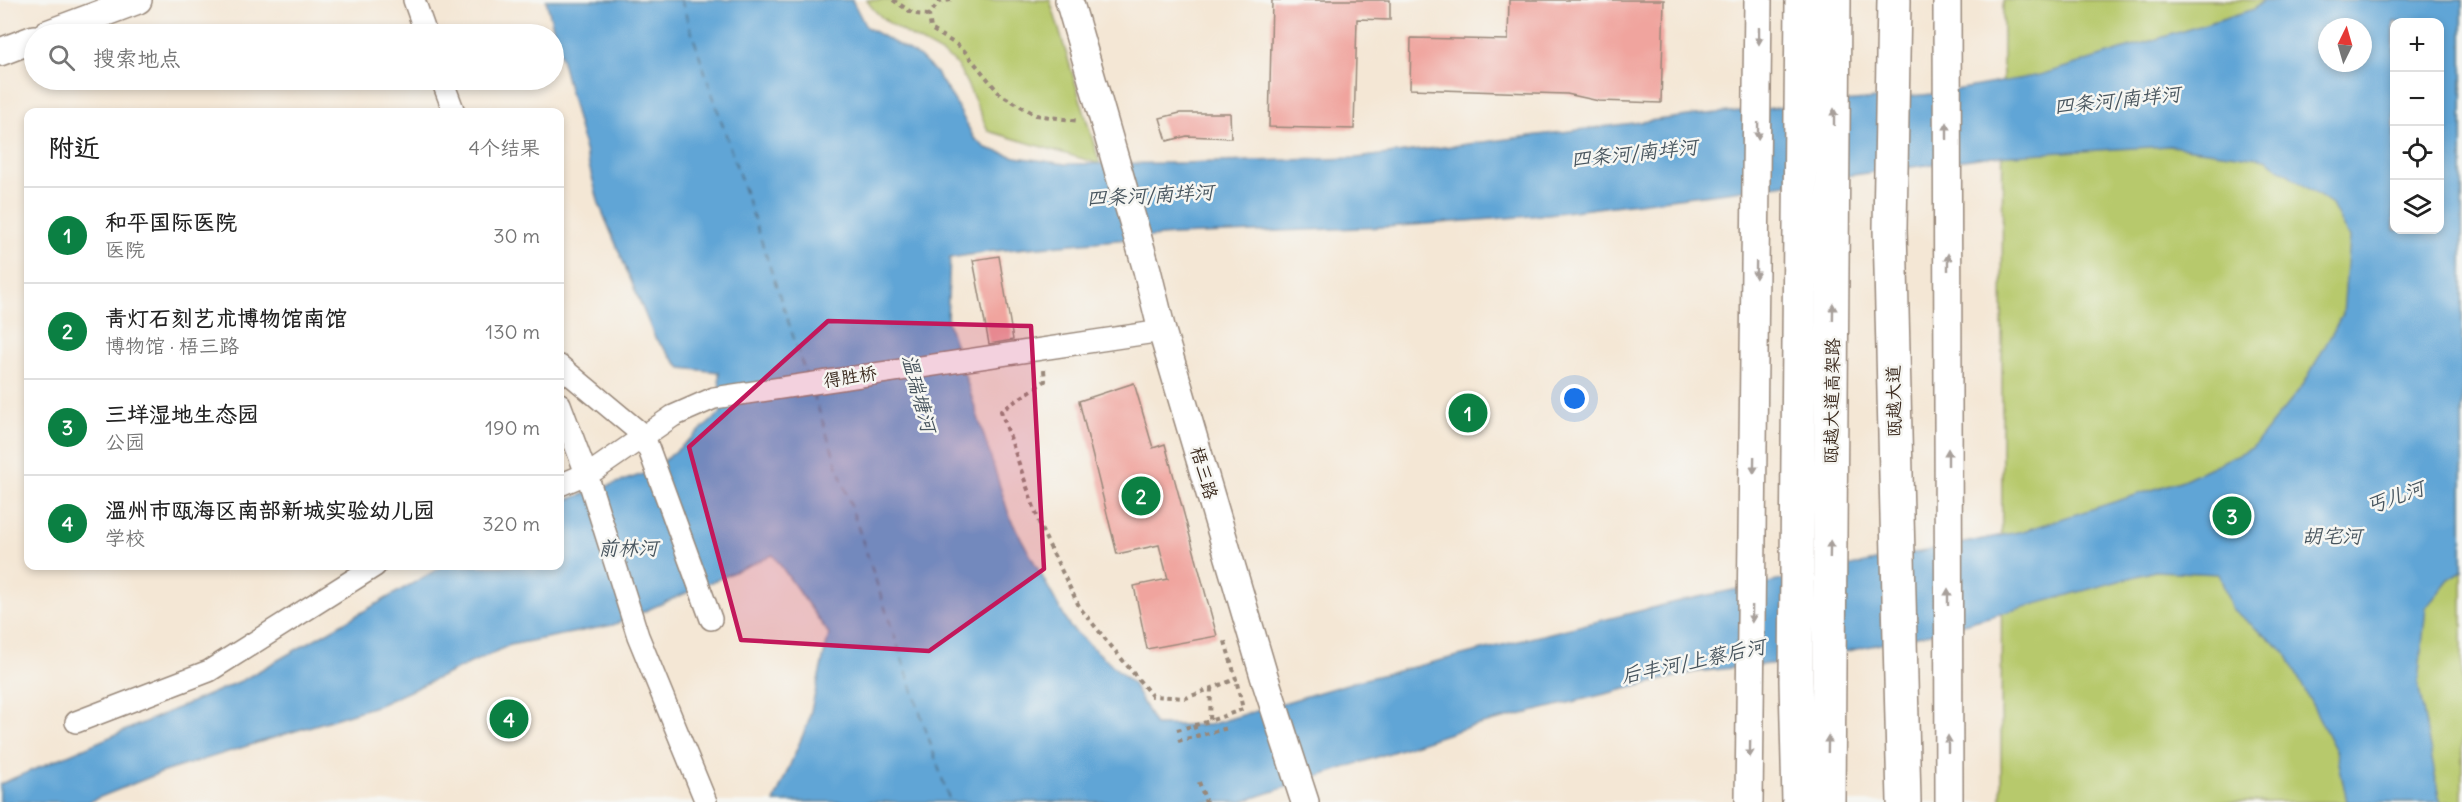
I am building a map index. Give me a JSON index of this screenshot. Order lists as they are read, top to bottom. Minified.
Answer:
{"streets":{"highway":["瓯越大道高架路","瓯越大道"],"street":["得胜桥","梧三路"]},"crossings":[["得胜桥","梧三路"]],"water":["四条河/南垟河","温瑞塘河","丐儿河","胡宅河","前林河","后丰河/上蔡后河"],"north":"top","page":{"map_buttons":["+","−"],"search":"搜索地点","heading":["附近","4个结果"],"list":[{"mark":"1","name":"和平国际医院","note":"医院","value":"30 m"},{"mark":"2","name":"青灯石刻艺术博物馆南馆","note":"博物馆 · 梧三路","value":"130 m"},{"mark":"3","name":"三垟湿地生态园","note":"公园","value":"190 m"},{"mark":"4","name":"温州市瓯海区南部新城实验幼儿园","note":"学校","value":"320 m"}],"pins":["1","2","3","4"]}}
